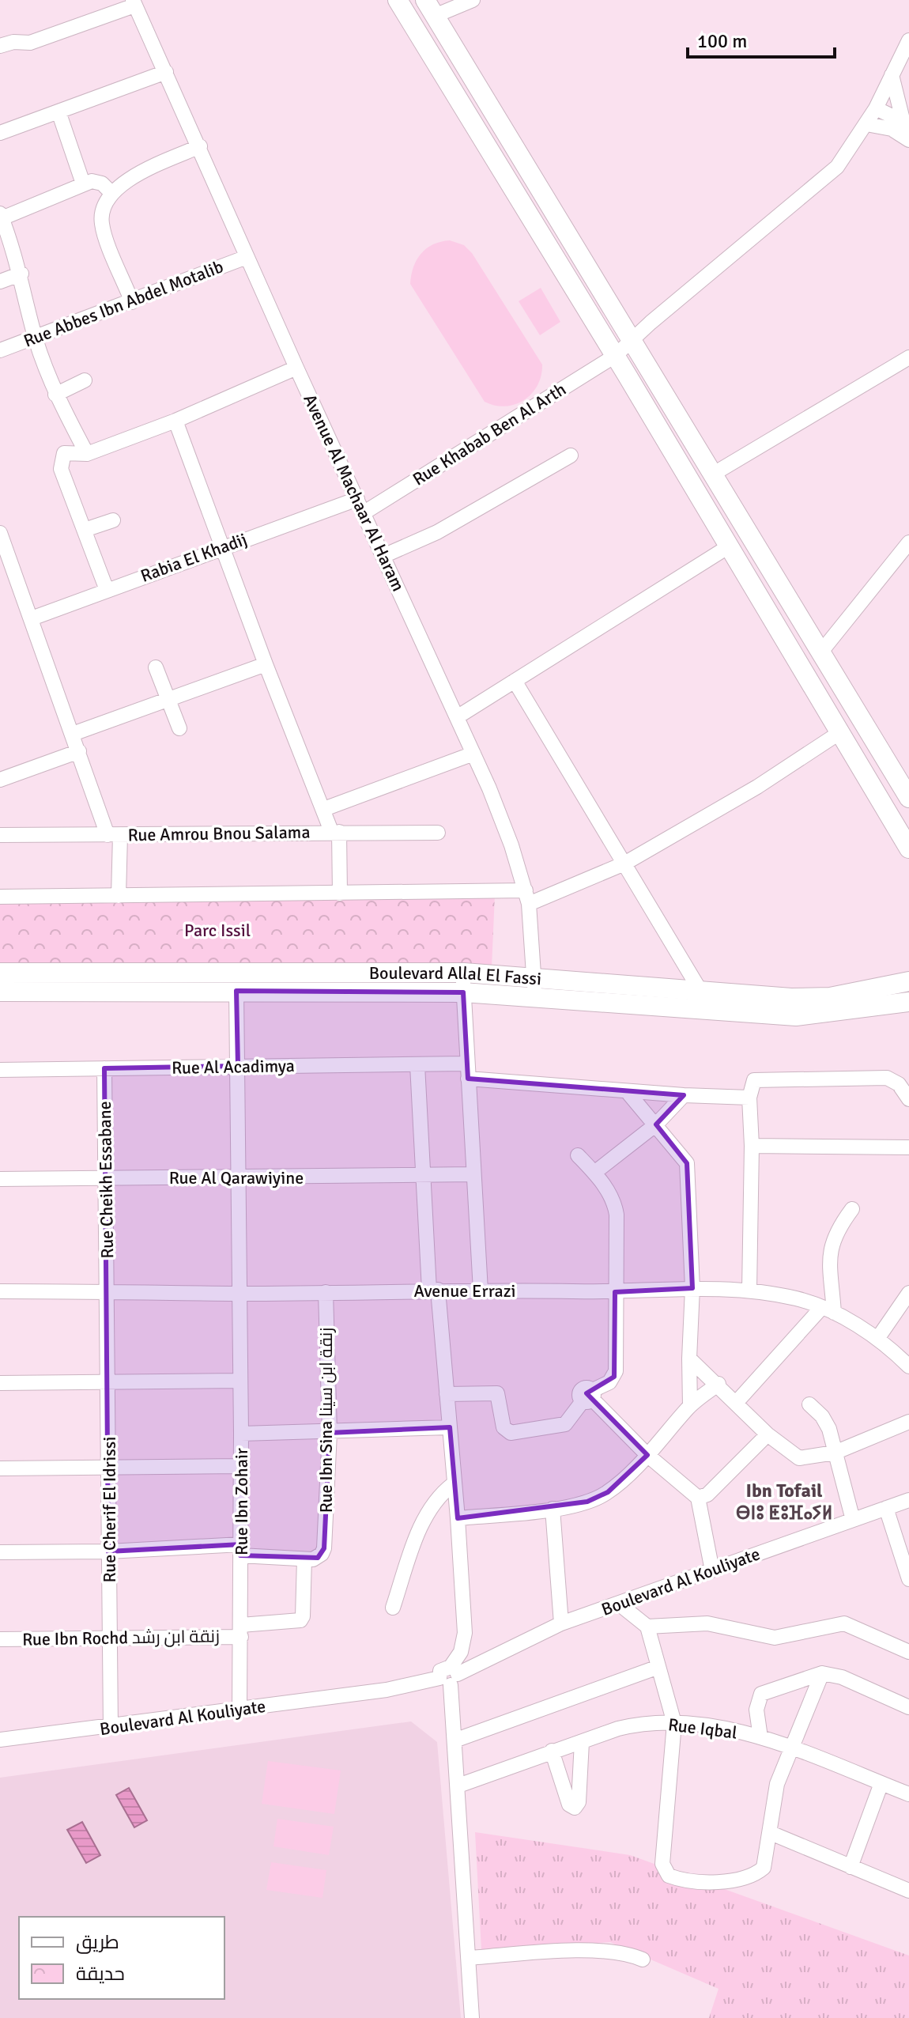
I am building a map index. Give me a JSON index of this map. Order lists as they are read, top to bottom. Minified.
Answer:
{"streets":{"main road":["Boulevard Allal El Fassi"],"street":["Rue Abbes Ibn Abdel Motalib","Rue Khabab Ben Al Arth","Avenue Al Machaar Al Haram","Rabia El Khadij","Rue Amrou Bnou Salama","Rue Al Acadimya","Rue Al Qarawiyine","Rue Cheikh Essabane","Avenue Errazi","Rue Ibn Sina زنقة ابن سينا","Rue Ibn Zohair","Rue Cherif El Idrissi","Boulevard Al Kouliyate","Rue Ibn Rochd زنقة ابن رشد","Rue Iqbal"]},"crossings":[["Rue Abbes Ibn Abdel Motalib","Avenue Al Machaar Al Haram"],["Rue Khabab Ben Al Arth","Avenue Al Machaar Al Haram"],["Rue Khabab Ben Al Arth","Rabia El Khadij"],["Avenue Al Machaar Al Haram","Rabia El Khadij"],["Avenue Al Machaar Al Haram","Boulevard Allal El Fassi"],["Boulevard Allal El Fassi","Rue Ibn Zohair"],["Rue Al Acadimya","Rue Cheikh Essabane"],["Rue Al Acadimya","Rue Ibn Zohair"],["Rue Al Qarawiyine","Rue Cheikh Essabane"],["Rue Al Qarawiyine","Rue Ibn Zohair"],["Rue Cheikh Essabane","Avenue Errazi"],["Rue Cheikh Essabane","Rue Cherif El Idrissi"],["Avenue Errazi","Rue Ibn Sina زنقة ابن سينا"],["Avenue Errazi","Rue Ibn Zohair"],["Avenue Errazi","Rue Cherif El Idrissi"],["Rue Ibn Sina زنقة ابن سينا","Rue Ibn Rochd زنقة ابن رشد"],["Rue Ibn Zohair","Boulevard Al Kouliyate"],["Rue Ibn Zohair","Rue Ibn Rochd زنقة ابن رشد"],["Rue Cherif El Idrissi","Boulevard Al Kouliyate"],["Rue Cherif El Idrissi","Rue Ibn Rochd زنقة ابن رشد"]],"districts":["Ibn Tofail ⴱⵏⵓ ⵟⵓⴼⴰⵢⵍ"],"parks":["Parc Issil"],"legend":["طريق","حديقة"],"scale_bar":"100 m"}
